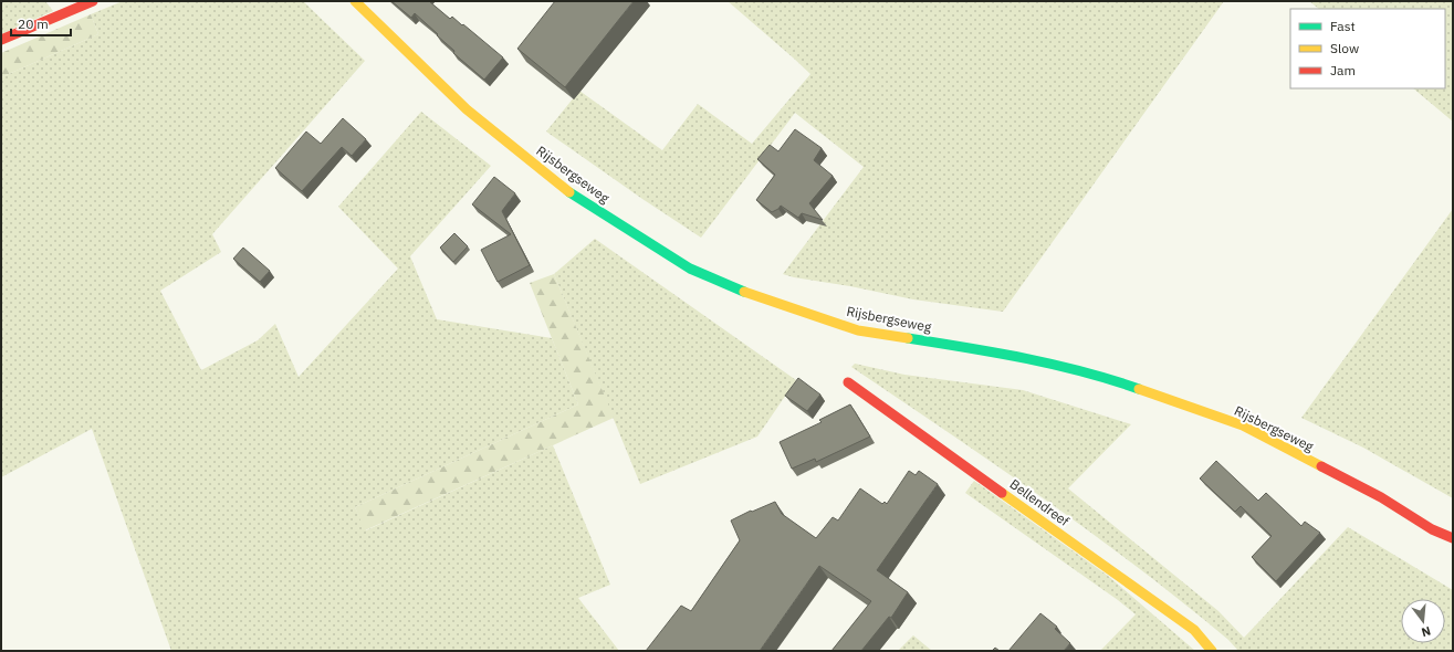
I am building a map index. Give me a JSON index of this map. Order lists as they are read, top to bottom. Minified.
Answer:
{"streets":{"main road":["Rijsbergseweg","Bellendreef"]},"legend":["Fast","Slow","Jam"],"scale_bar":"20 m","north":"bottom"}
